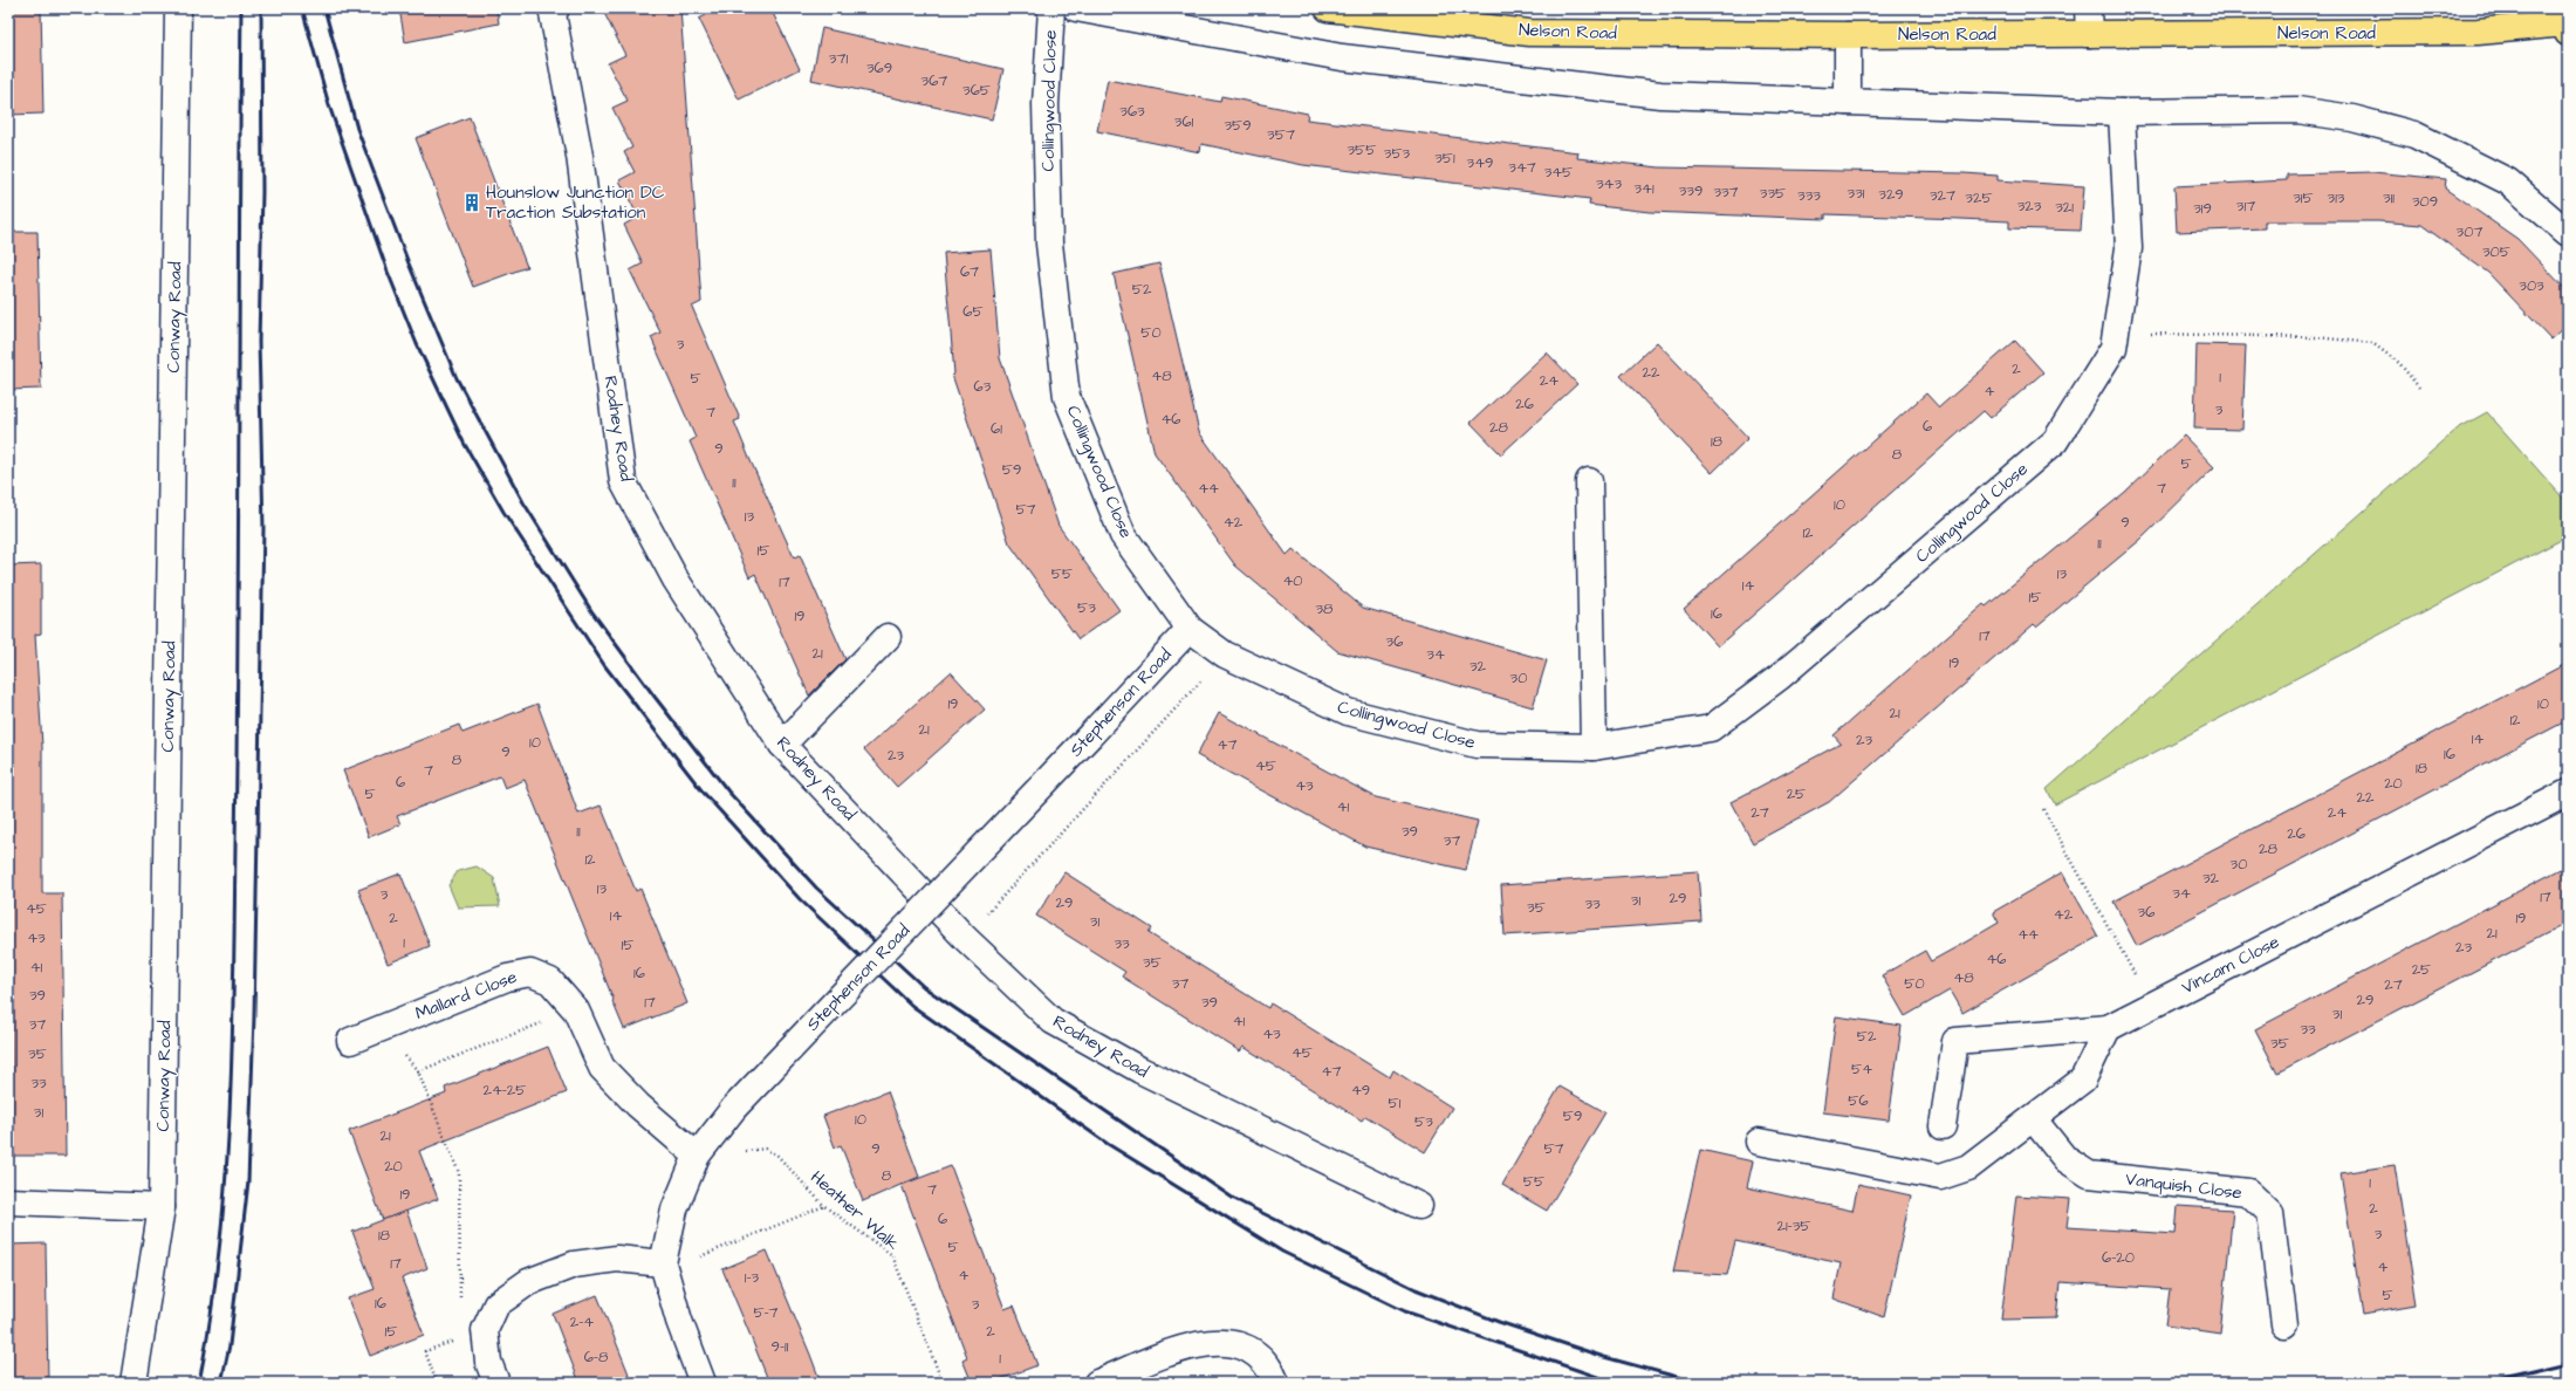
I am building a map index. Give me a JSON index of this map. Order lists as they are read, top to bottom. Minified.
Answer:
{"streets":{"main road":["Nelson Road"],"street":["Collingwood Close","Conway Road","Rodney Road","Stephenson Road","Vincam Close","Mallard Close","Vanquish Close"],"path":["Heather Walk"]},"crossings":[["Collingwood Close","Stephenson Road"],["Stephenson Road","Mallard Close"]],"places":{"building":["Hounslow Junction DC Traction Substation"]},"house_numbers":["371","369","367","365","363","361","359","357","355","353","351","349","347","345","343","341","339","337","335","331","329","333","327","325","315","313","311","309","323","317","321","319","307","305","67","303","52","65","50","3","2","22","48","1","5","24","63","4","26","3","7","46","6","28","61","18","9","8","5","59","11","44","7","10","57","13","42","9","12","11","15","55","13","40","17","14","15","53","38","16","19","17","36","21","34","19","32","30","19","10","21","12","21","14","23","10","47","9","16","23","8","45","18","7","6","20","43","5","25","22","41","27","24","11","39","26","37","28","12","30","32","13","34","3","17","29","31","29","33","35","45","36","42","14","2","19","31","21","44","43","1","33","15","23","46","35","41","25","16","48","37","50","27","39","29","17","39","31","41","37","33","43","52","35","45","35","54","47","33","24-25","49","56","51","31","59","10","53","21","9","57","20","8","55","1","7","19","2","6","21-35","3","18","5","6-20","17","4","4","1-3","5","16","3","5-7","2-4","15","2","9-11","6-8","1"]}
